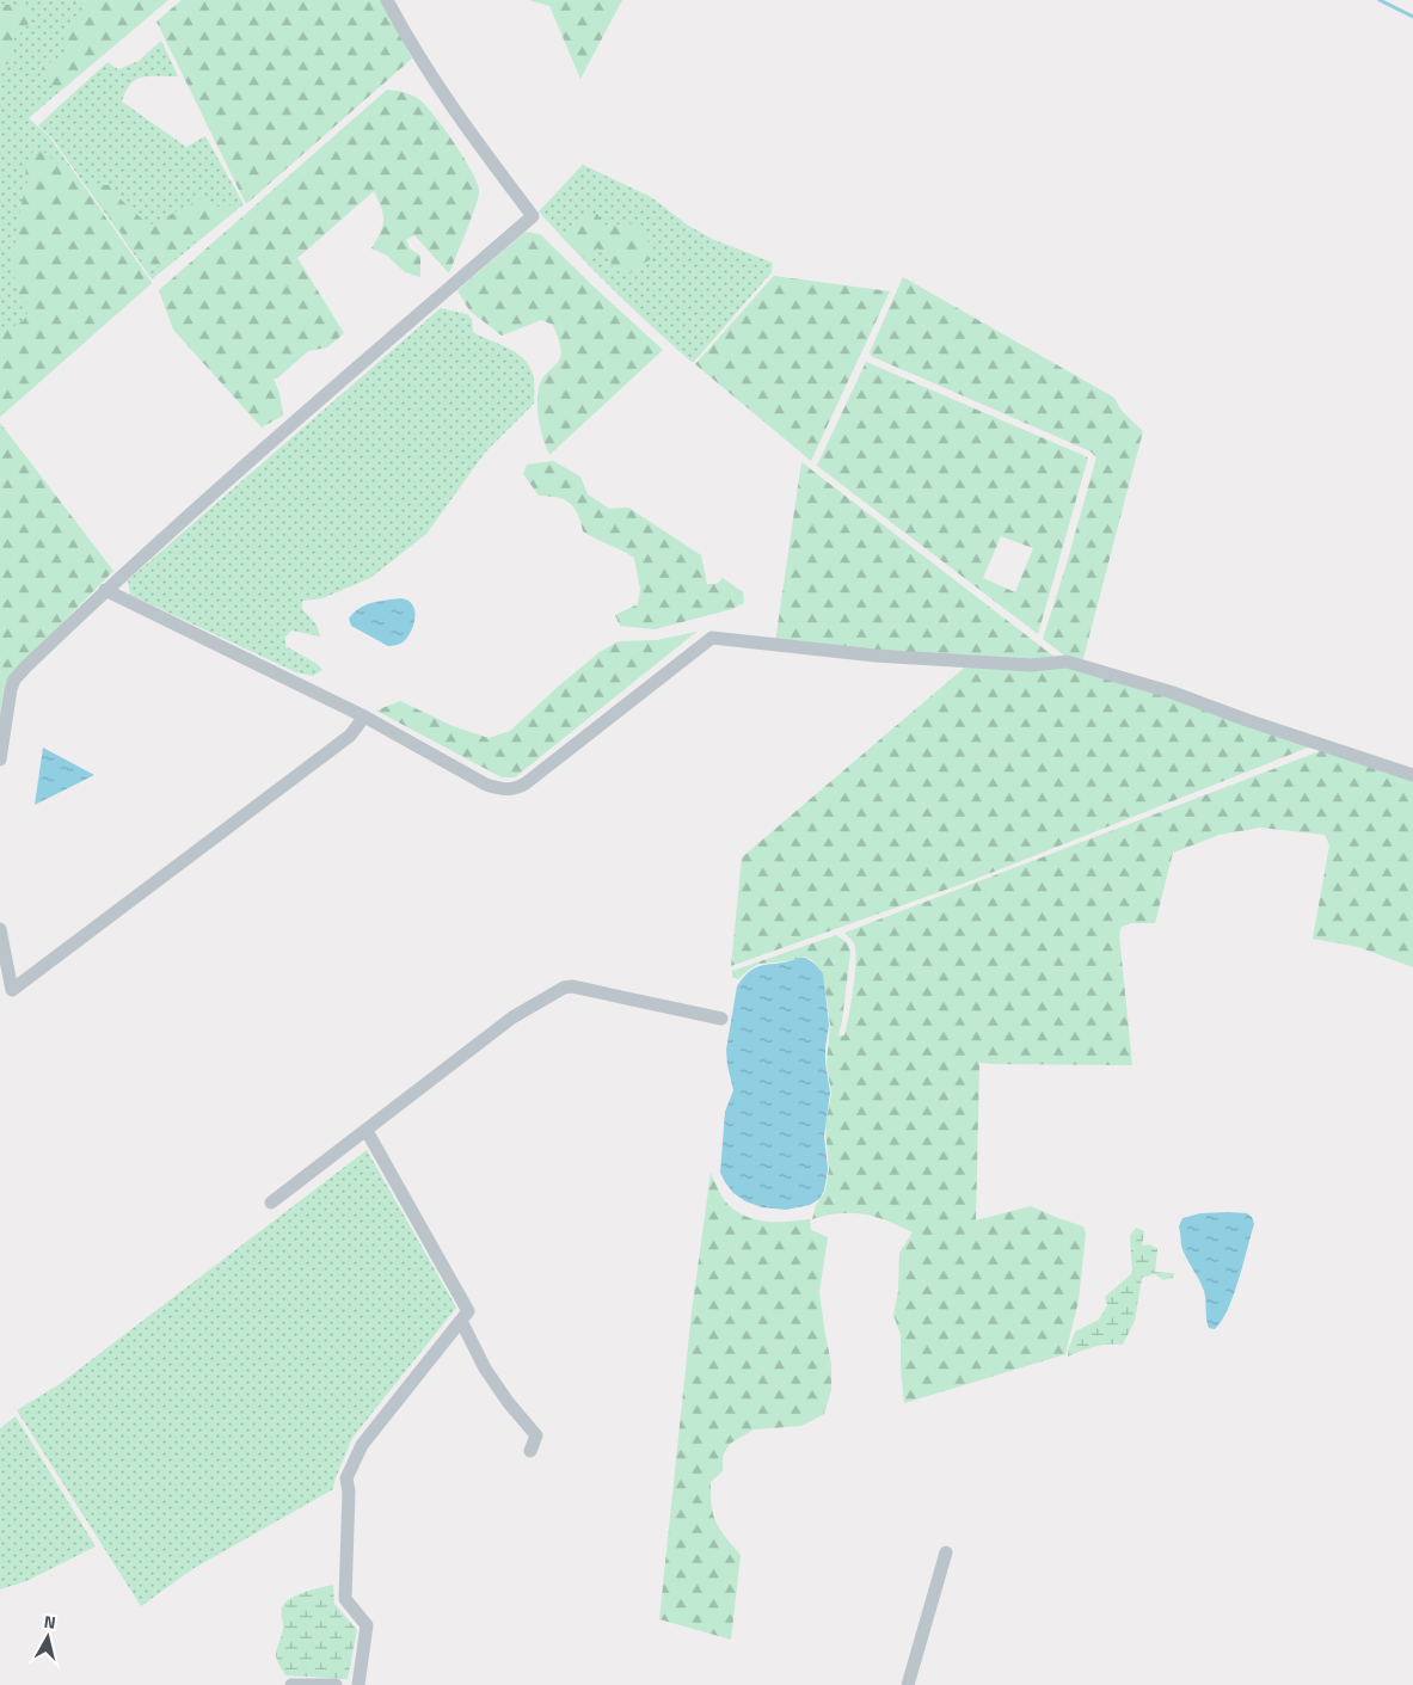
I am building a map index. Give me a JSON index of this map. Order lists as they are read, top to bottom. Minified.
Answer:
{"north":"top"}
